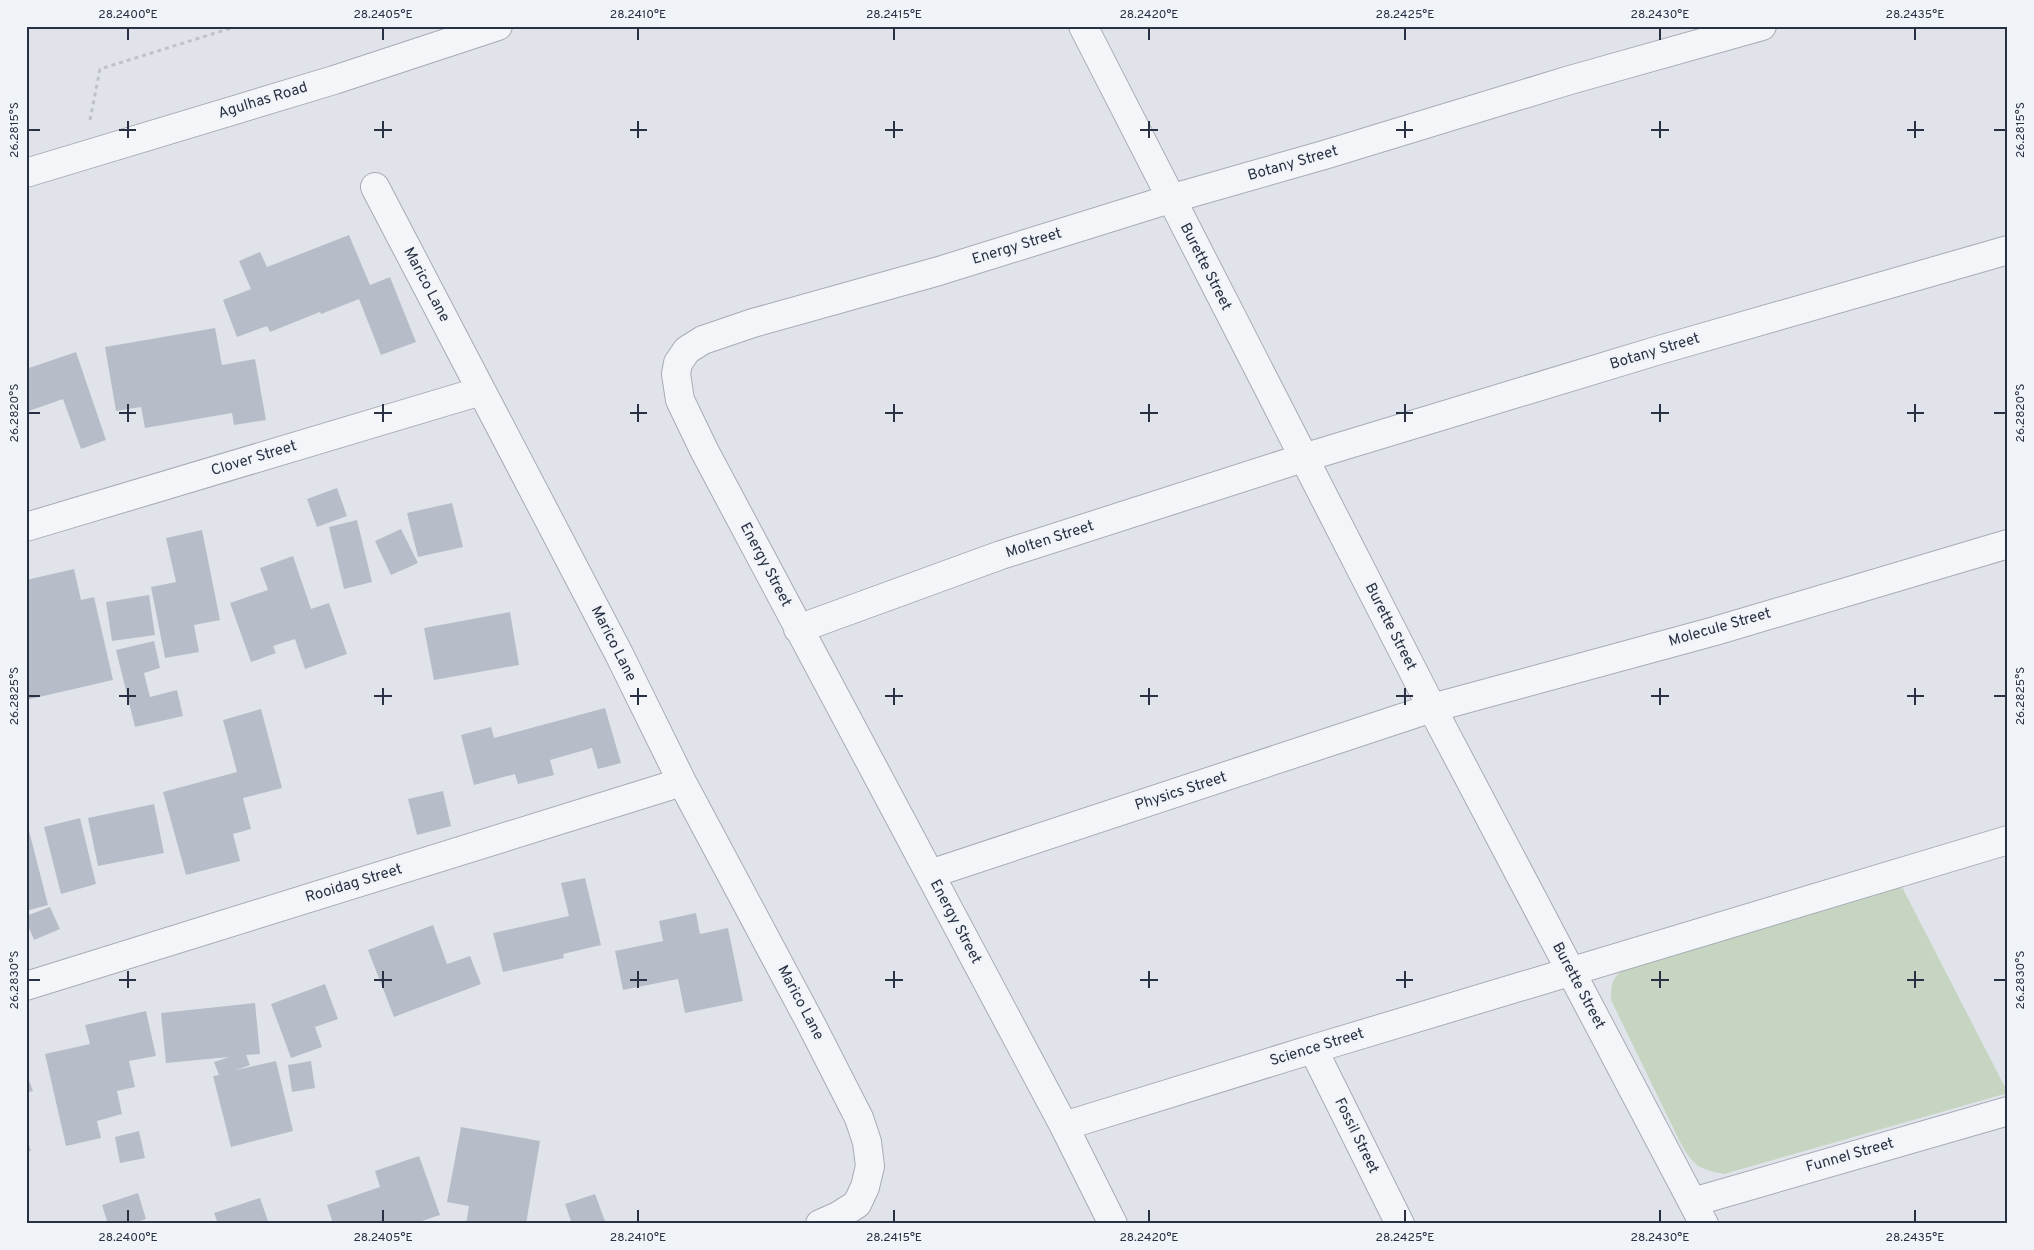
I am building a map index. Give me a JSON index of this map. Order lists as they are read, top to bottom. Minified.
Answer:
{"streets":{"street":["Agulhas Road","Botany Street","Energy Street","Burette Street","Marico Lane","Clover Street","Molten Street","Molecule Street","Physics Street","Rooidag Street","Science Street","Fossil Street","Funnel Street"]},"crossings":[["Botany Street","Energy Street"],["Botany Street","Burette Street"],["Botany Street","Molten Street"],["Energy Street","Burette Street"],["Energy Street","Molten Street"],["Energy Street","Physics Street"],["Energy Street","Science Street"],["Burette Street","Molten Street"],["Burette Street","Molecule Street"],["Burette Street","Physics Street"],["Burette Street","Science Street"],["Burette Street","Funnel Street"],["Marico Lane","Clover Street"],["Marico Lane","Rooidag Street"],["Molecule Street","Physics Street"],["Science Street","Fossil Street"]],"coordinates":["28.2400°E","28.2405°E","28.2410°E","28.2415°E","28.2420°E","28.2425°E","28.2430°E","28.2435°E","26.2815°S","26.2820°S","26.2825°S","26.2830°S"]}
